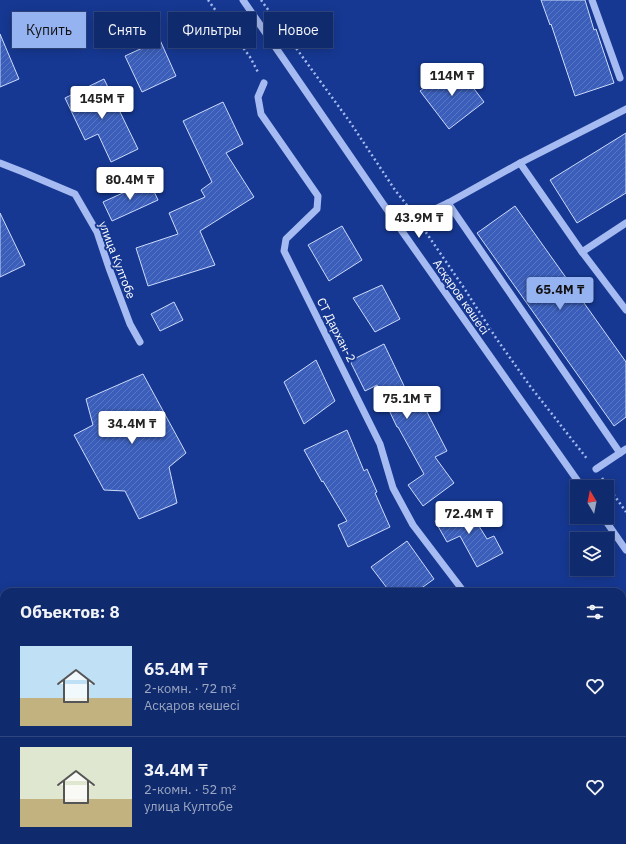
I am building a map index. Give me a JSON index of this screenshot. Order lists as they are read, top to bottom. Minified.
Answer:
{"streets":{"street":["улица Култобе","Асқаров көшесі","СТ Дархан-2"]},"north":"top","page":{"chip":["Купить","Снять","Фильтры","Новое"],"price":["114M ₸","145M ₸","80.4M ₸","43.9M ₸","65.4M ₸","75.1M ₸","34.4M ₸","72.4M ₸"],"heading":"Объектов: 8","list":[{"name":"65.4M ₸","note":"2-комн. · 72 m² · Асқаров көшесі"},{"name":"34.4M ₸","note":"2-комн. · 52 m² · улица Култобе"}]}}
